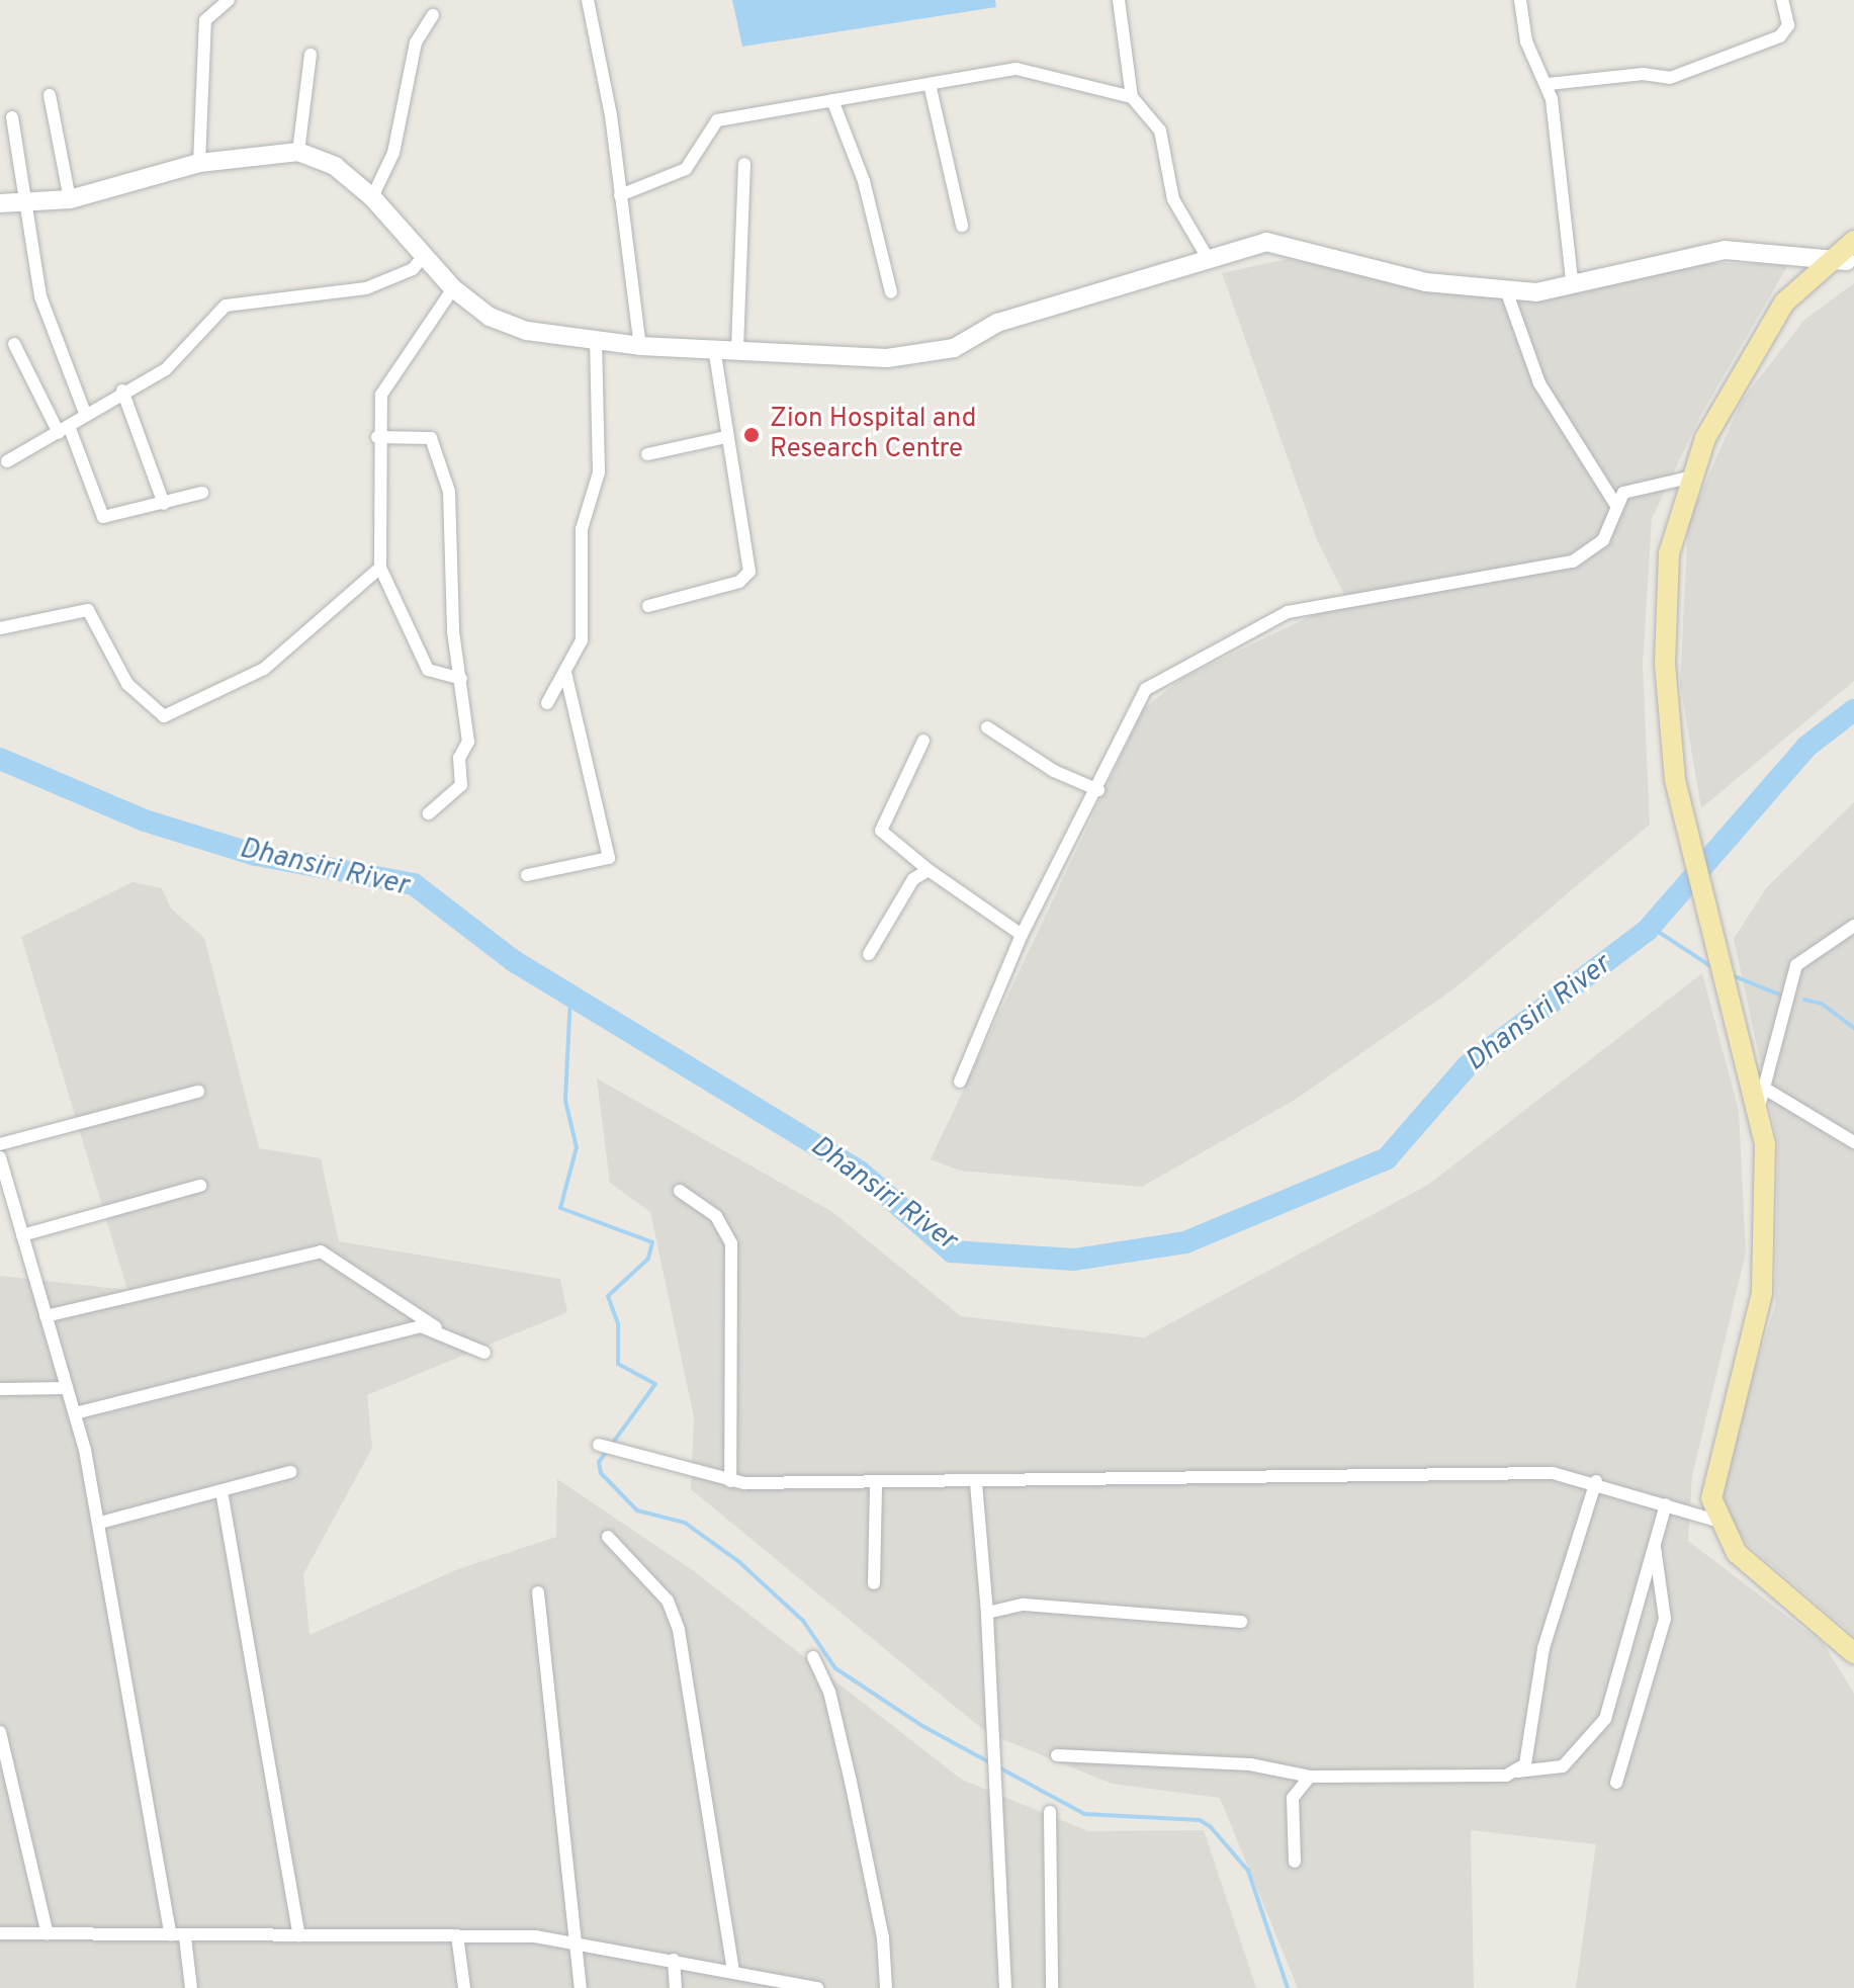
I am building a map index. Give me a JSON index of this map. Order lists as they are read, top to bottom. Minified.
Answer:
{"water":["Dhansiri River"],"places":["Zion Hospital and Research Centre"]}
